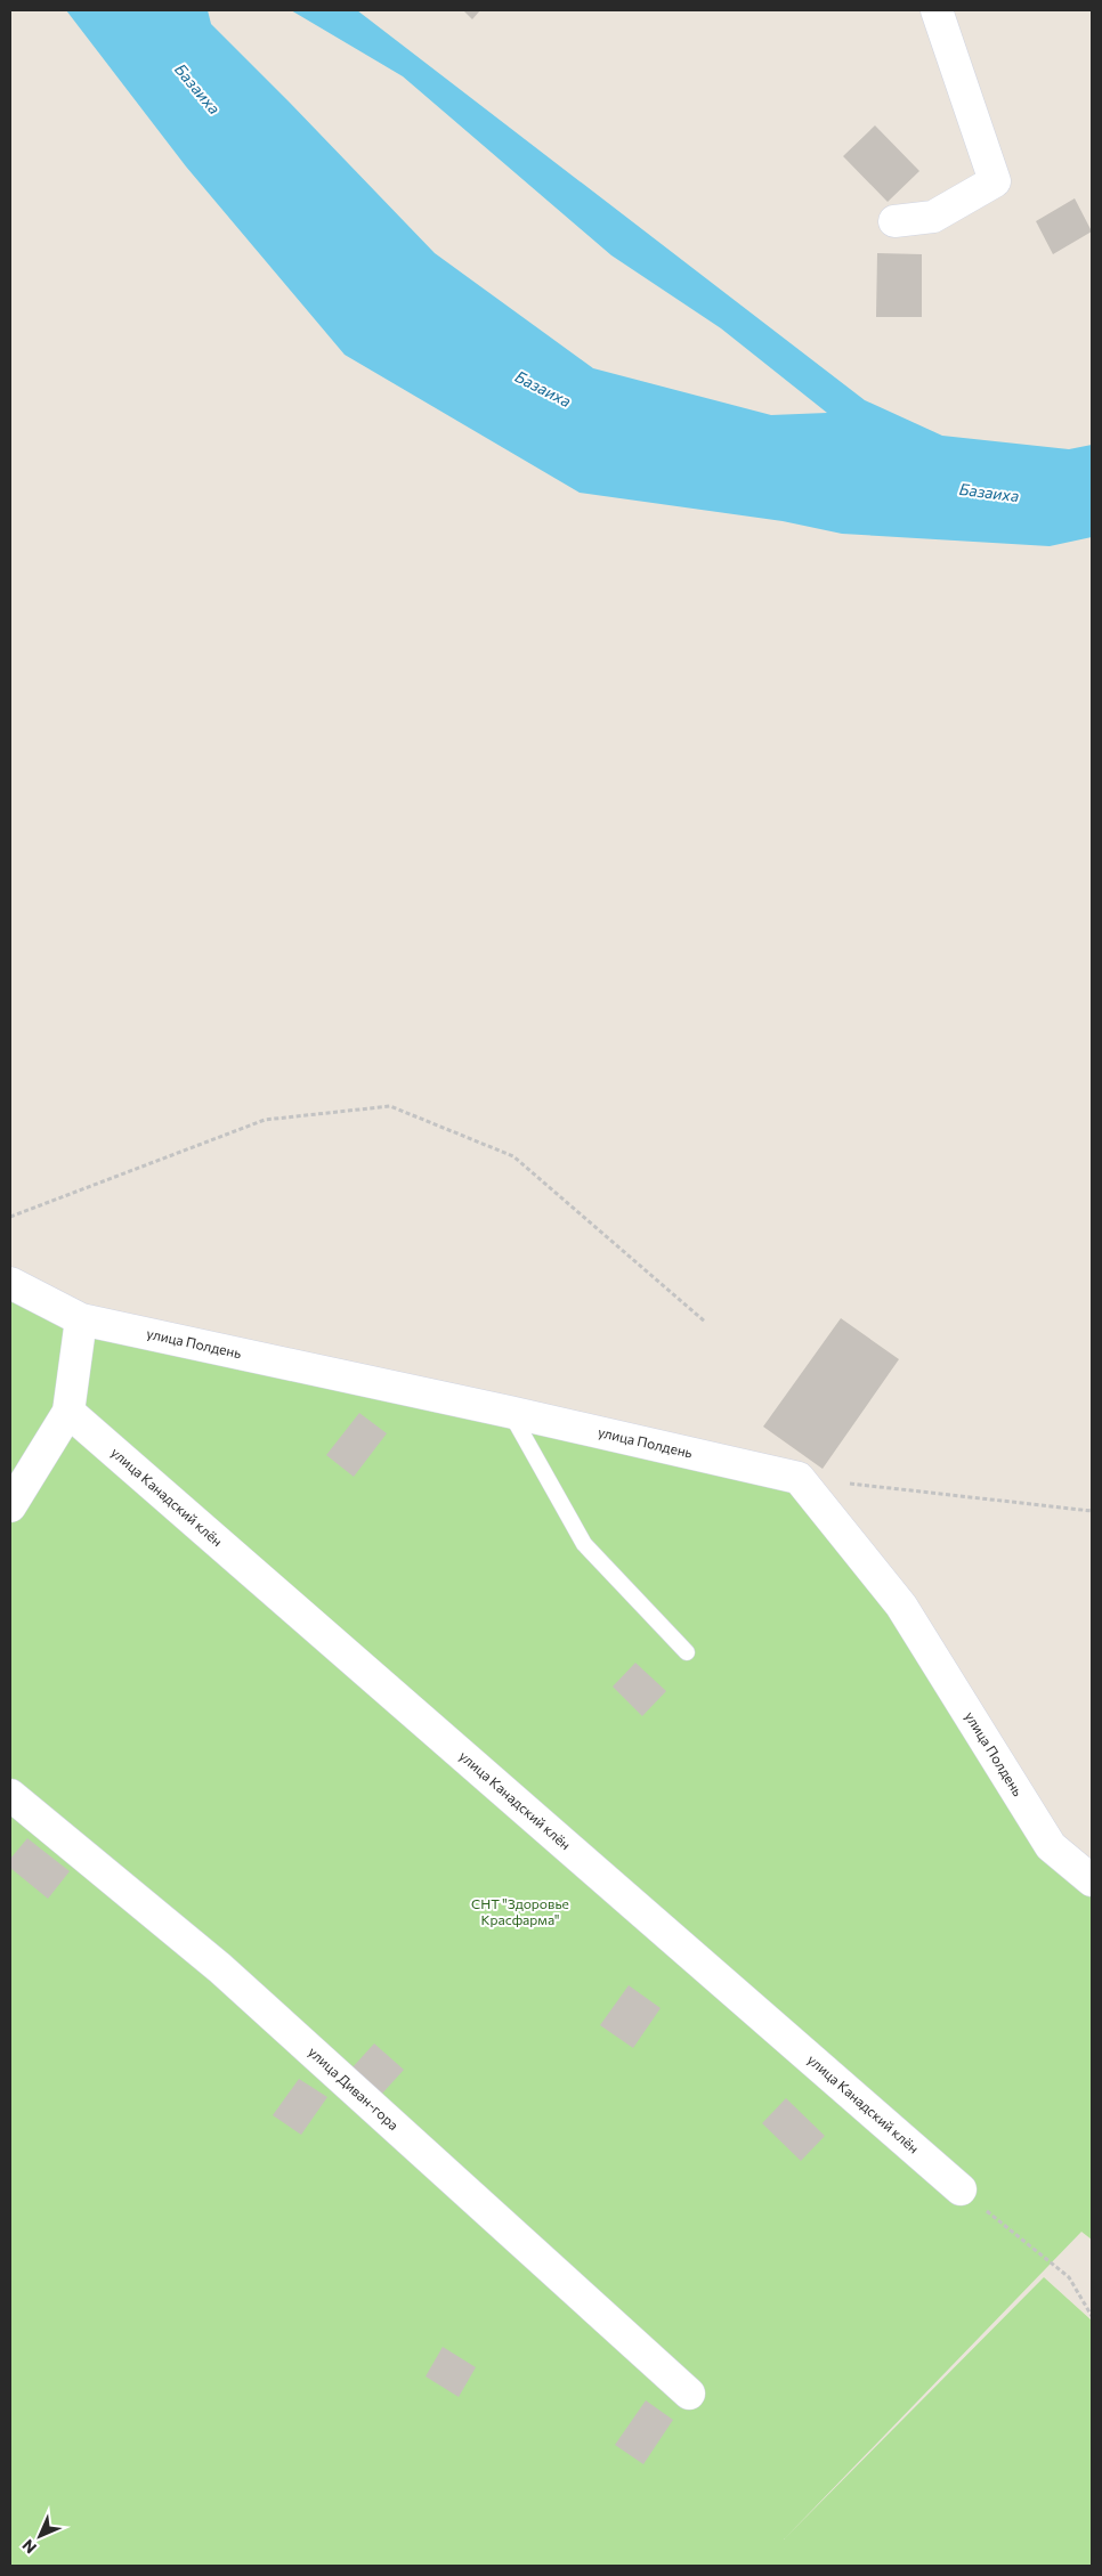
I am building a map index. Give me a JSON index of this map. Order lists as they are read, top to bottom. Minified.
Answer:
{"streets":{"street":["улица Полдень","улица Канадский клён","улица Диван-гора"]},"water":["Базаиха"],"parks":["СНТ \"Здоровье Красфарма\""],"north":"bottom left"}
